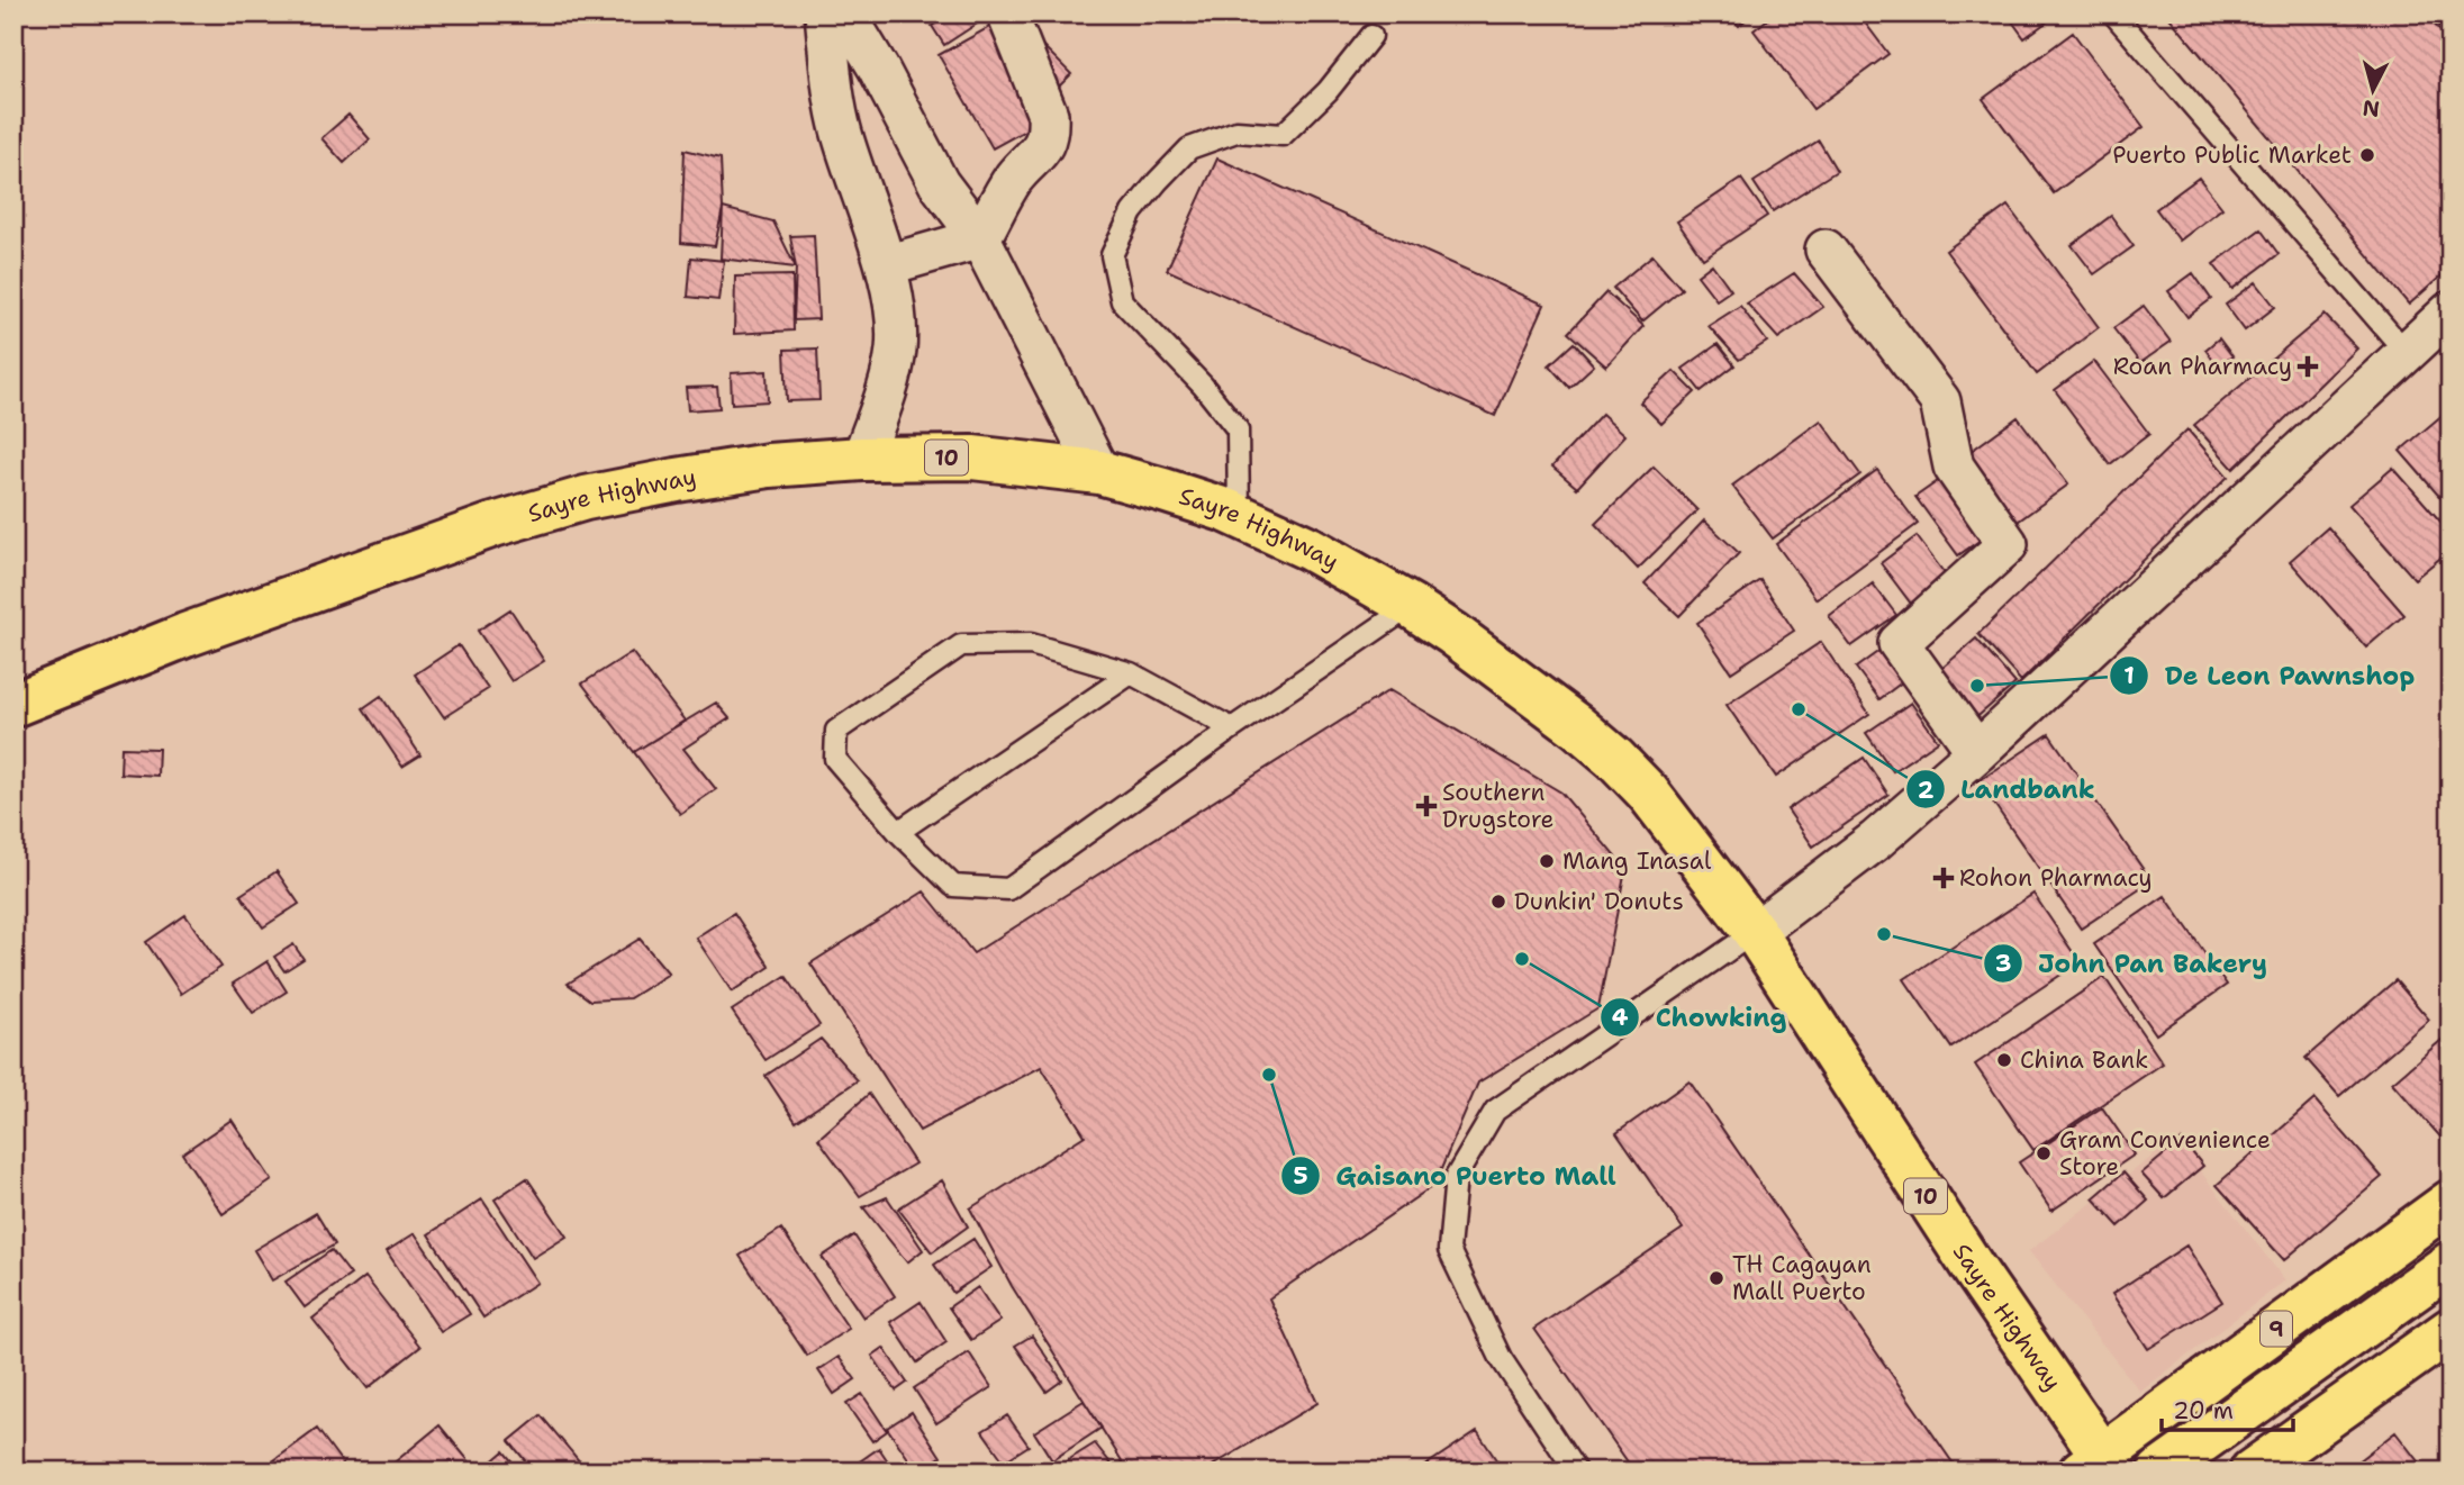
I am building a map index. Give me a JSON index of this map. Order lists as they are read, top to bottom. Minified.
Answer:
{"streets":{"highway":["10","Sayre Highway","9"]},"crossings":[["Sayre Highway","9"]],"places":{"other":["Puerto Public Market","De Leon Pawnshop","Landbank","Mang Inasal","Dunkin' Donuts","John Pan Bakery","Chowking","China Bank","Gaisano Puerto Mall","Gram Convenience Store","TH Cagayan Mall Puerto"],"health":["Roan Pharmacy","Southern Drugstore","Rohon Pharmacy"]},"scale_bar":"20 m","north":"bottom"}
